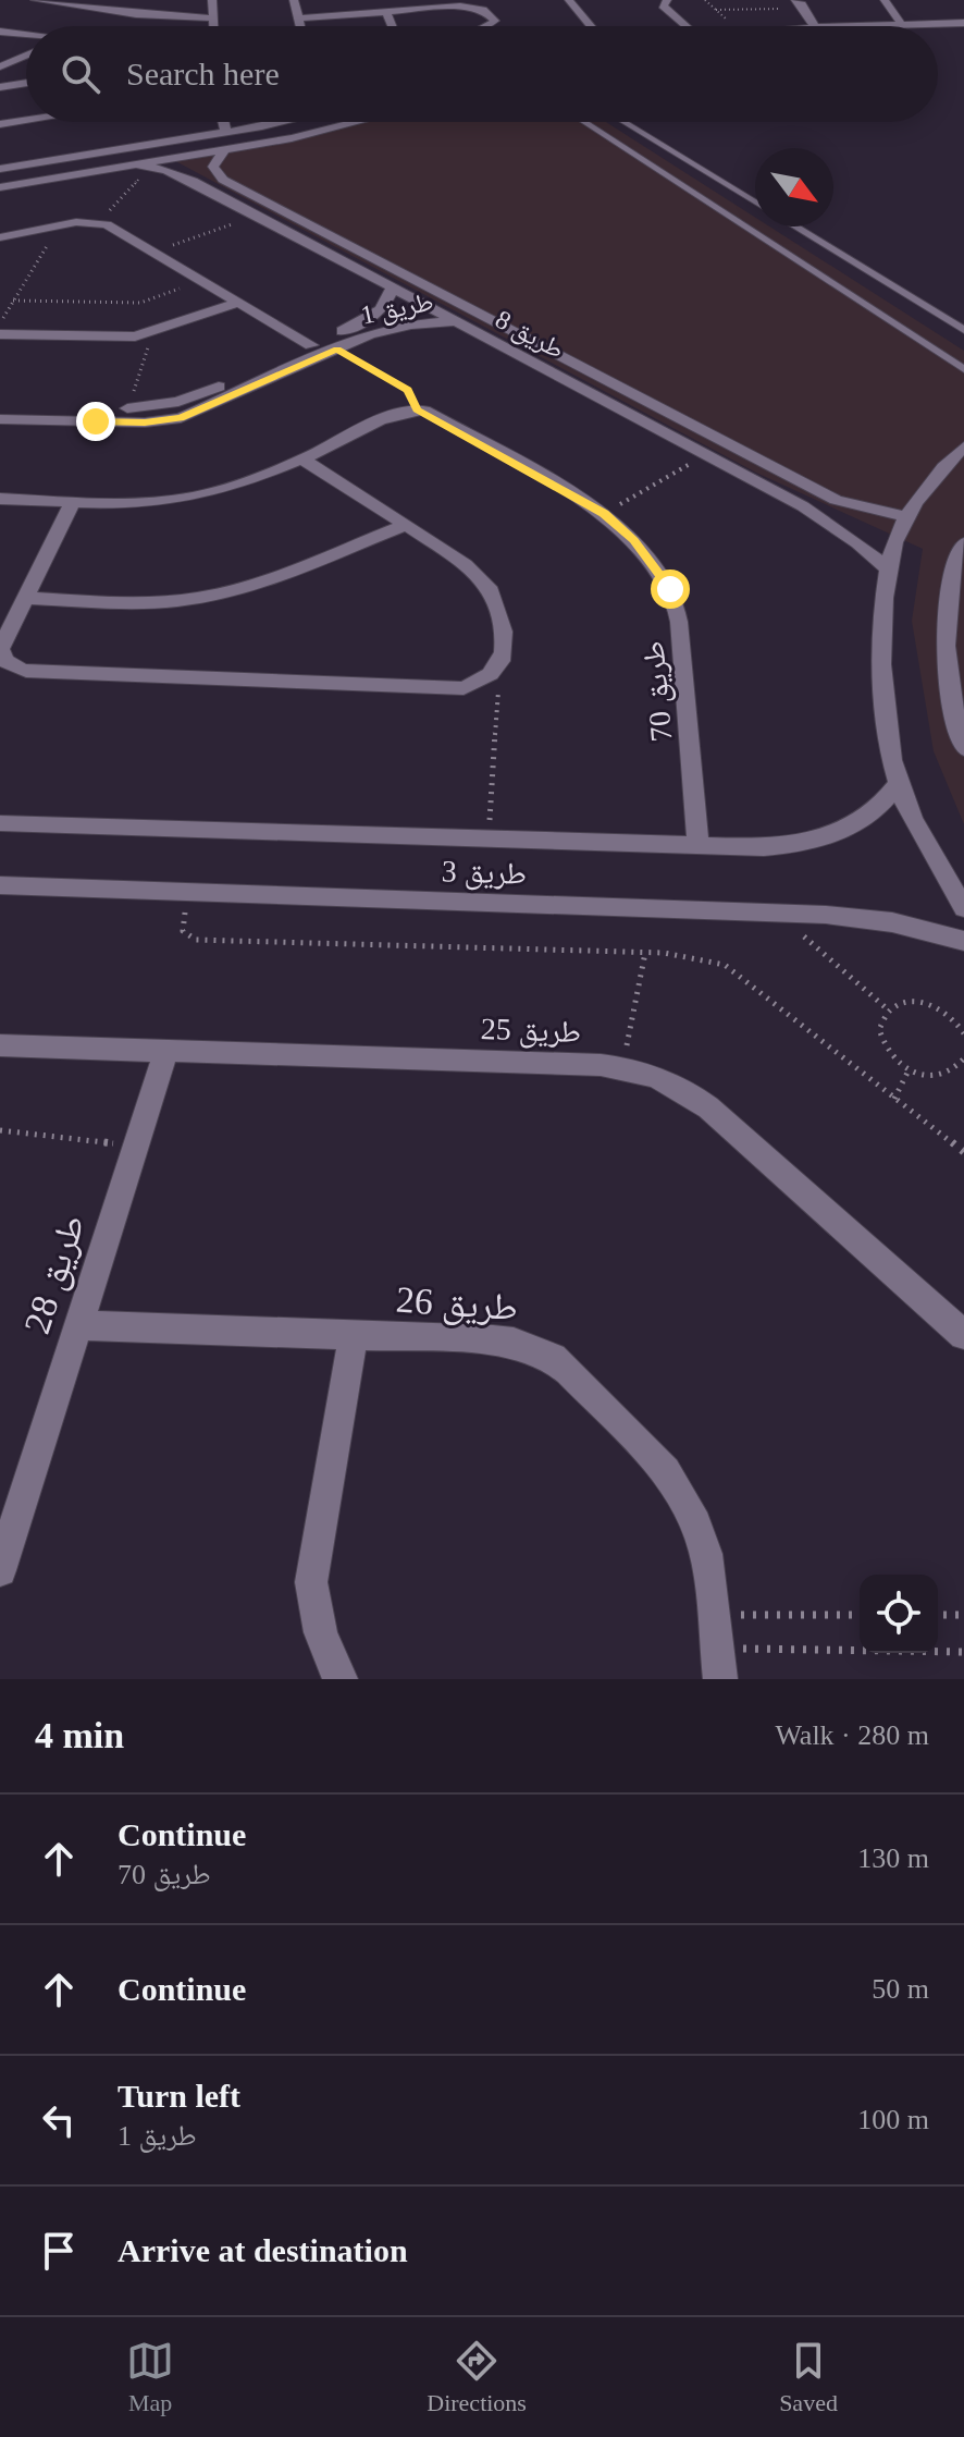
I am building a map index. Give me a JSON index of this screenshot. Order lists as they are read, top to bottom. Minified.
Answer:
{"streets":{"street":["طريق 1","طريق 8","طريق 70","طريق 3","طريق 25","طريق 28","طريق 26"]},"crossings":[["طريق 1","طريق 8"],["طريق 70","طريق 3"],["طريق 25","طريق 28"],["طريق 28","طريق 26"]],"north":"bottom right","page":{"search":"Search here","heading":["4 min","Walk · 280 m"],"list":[["Continue","طريق 70","130 m"],["Continue","50 m"],["Turn left","طريق 1","100 m"],"Arrive at destination"],"nav":["Map","Directions","Saved"]}}
